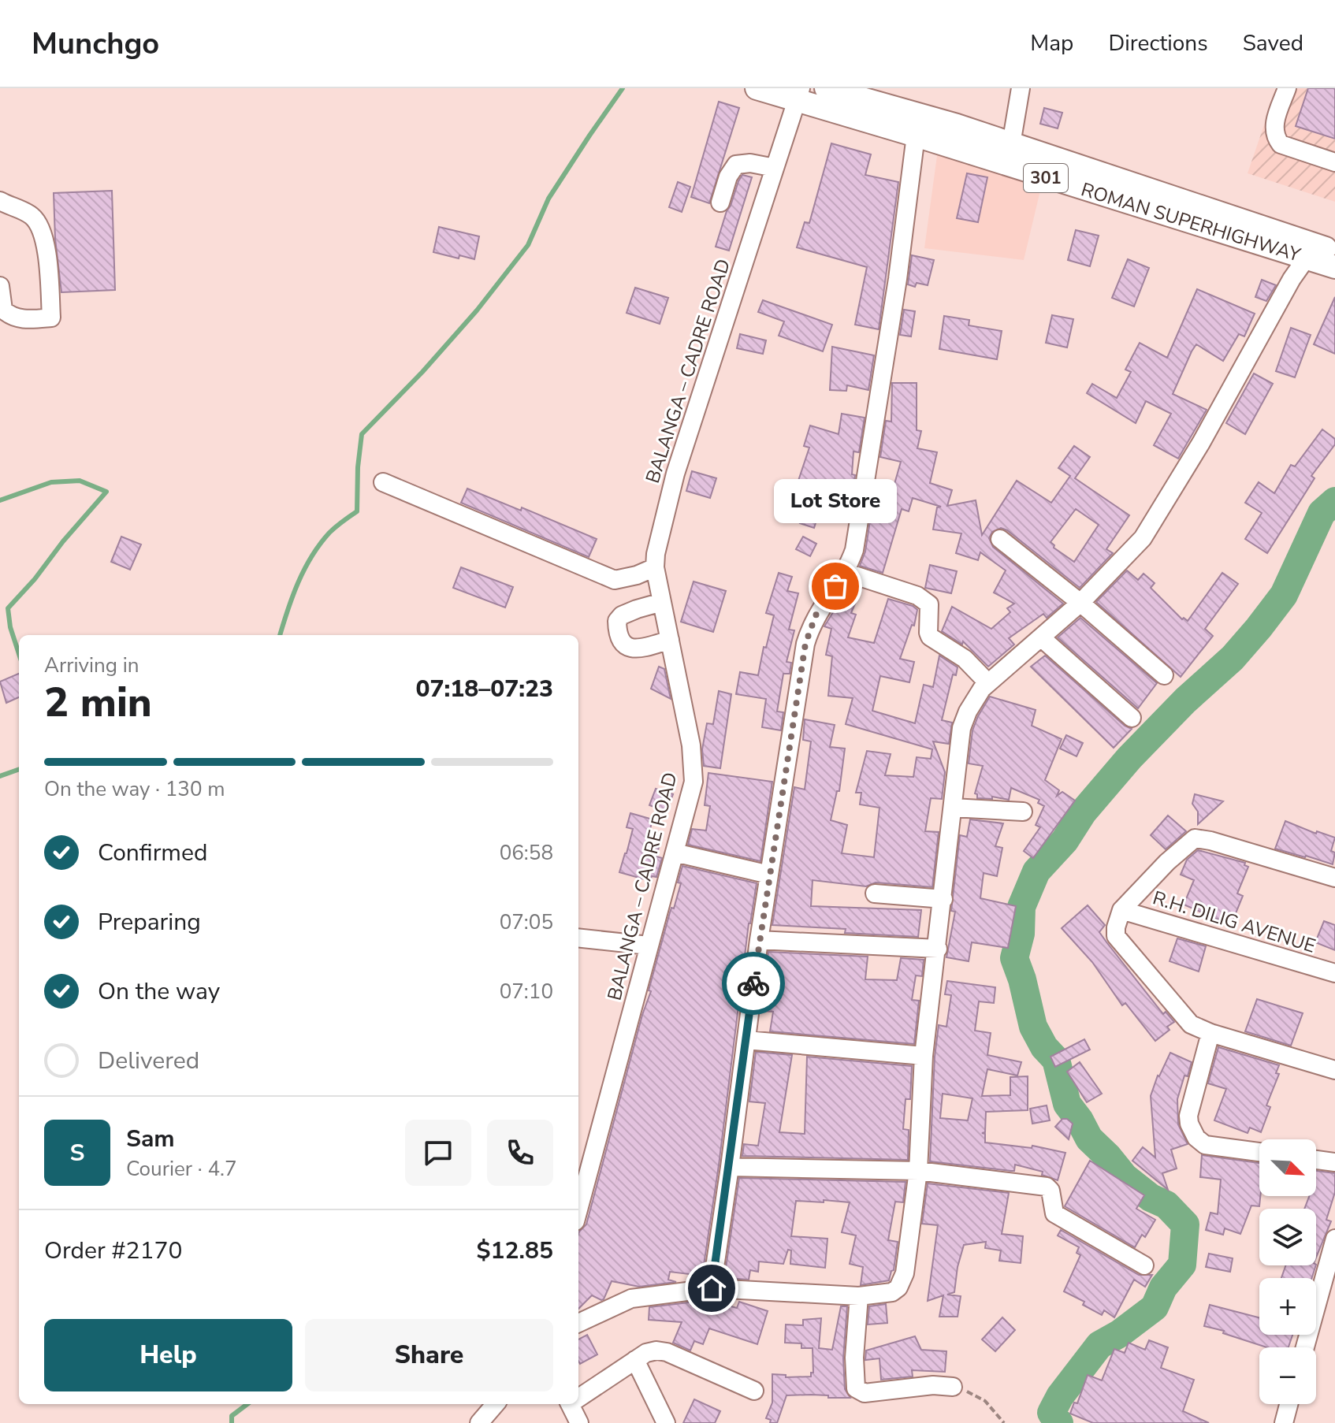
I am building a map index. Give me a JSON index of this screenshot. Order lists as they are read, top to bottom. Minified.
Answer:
{"streets":{"main road":["301","ROMAN SUPERHIGHWAY"],"street":["BALANGA – CADRE ROAD","R.H. DILIG AVENUE"]},"crossings":[["ROMAN SUPERHIGHWAY","BALANGA – CADRE ROAD"]],"places":["Lot Store"],"north":"bottom right","page":{"header":"Munchgo","nav":["Map","Directions","Saved"],"bubble":"Lot Store","heading":["2 min","Arriving in","07:18–07:23"],"panel":["Sam","Courier · 4.7","Order #2170","$12.85"],"bar":"On the way · 130 m","list":[["Confirmed","06:58"],["Preparing","07:05"],["On the way","07:10"],"Delivered"],"round":"S","map_buttons":["+","−"],"buttons":["Help","Share"]}}
